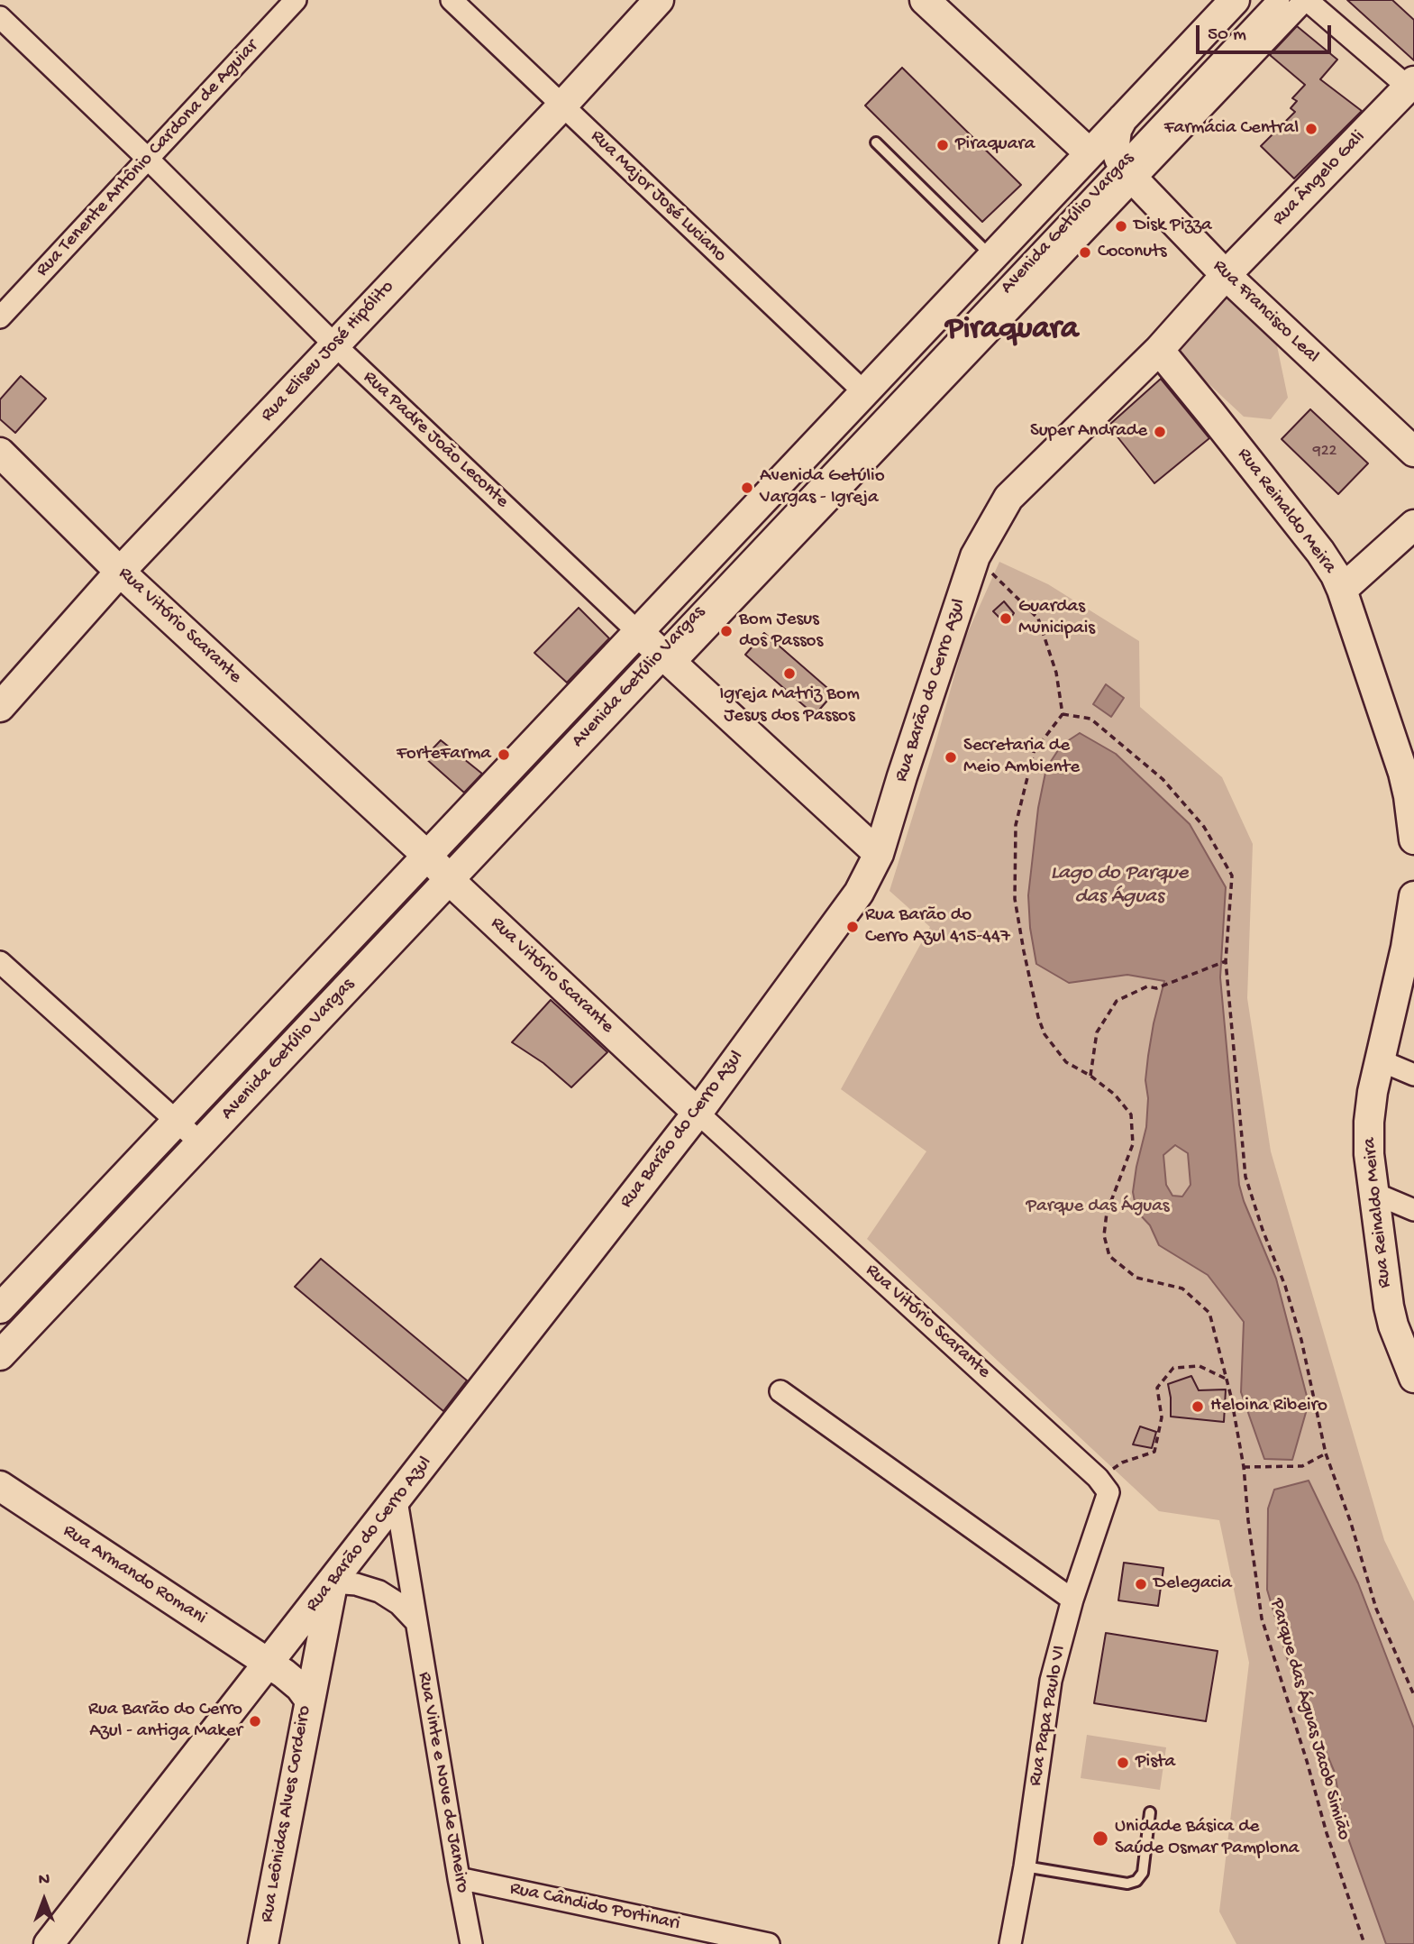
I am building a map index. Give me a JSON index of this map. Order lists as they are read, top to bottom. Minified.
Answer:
{"streets":{"main road":["Rua Ângelo Gali","Avenida Getúlio Vargas","Rua Francisco Leal","Rua Eliseu José Hipólito","Rua Padre João Leconte","Rua Reinaldo Meira","Rua Vitório Scarante","Rua Barão do Cerro Azul","Rua Armando Romani","Rua Leônidas Alves Cordeiro"],"street":["Rua Tenente Antônio Cardona de Aguiar","Rua Major José Luciano","Rua Papa Paulo VI","Rua Vinte e Nove de Janeiro","Rua Cândido Portinari"],"path":["Parque das Águas Jacob Simião"]},"crossings":[["Rua Tenente Antônio Cardona de Aguiar","Rua Padre João Leconte"],["Rua Ângelo Gali","Rua Francisco Leal"],["Rua Ângelo Gali","Rua Barão do Cerro Azul"],["Rua Major José Luciano","Avenida Getúlio Vargas"],["Rua Major José Luciano","Rua Eliseu José Hipólito"],["Avenida Getúlio Vargas","Rua Francisco Leal"],["Avenida Getúlio Vargas","Rua Padre João Leconte"],["Avenida Getúlio Vargas","Rua Vitório Scarante"],["Rua Francisco Leal","Rua Barão do Cerro Azul"],["Rua Eliseu José Hipólito","Rua Padre João Leconte"],["Rua Eliseu José Hipólito","Rua Vitório Scarante"],["Rua Padre João Leconte","Rua Barão do Cerro Azul"],["Rua Reinaldo Meira","Rua Barão do Cerro Azul"],["Rua Vitório Scarante","Rua Barão do Cerro Azul"],["Rua Vitório Scarante","Rua Papa Paulo VI"],["Rua Barão do Cerro Azul","Rua Armando Romani"],["Rua Barão do Cerro Azul","Rua Vinte e Nove de Janeiro"],["Rua Barão do Cerro Azul","Rua Leônidas Alves Cordeiro"],["Rua Armando Romani","Rua Leônidas Alves Cordeiro"],["Rua Vinte e Nove de Janeiro","Rua Cândido Portinari"]],"districts":["Piraquara"],"water":["Lago do Parque das Águas"],"parks":["Parque das Águas"],"places":["Farmácia Central","Piraquara","Disk Pizza","Coconuts","Super Andrade","Avenida Getúlio Vargas - Igreja","Guardas Municipais","Bom Jesus dos Passos","Igreja Matriz Bom Jesus dos Passos","ForteFarma","Secretaria de Meio Ambiente","Rua Barão do Cerro Azul 415-447","Heloina Ribeiro","Delegacia","Rua Barão do Cerro Azul - antiga Maker","Pista","Unidade Básica de Saúde Osmar Pamplona"],"house_numbers":["922"],"scale_bar":"50 m","north":"top"}
